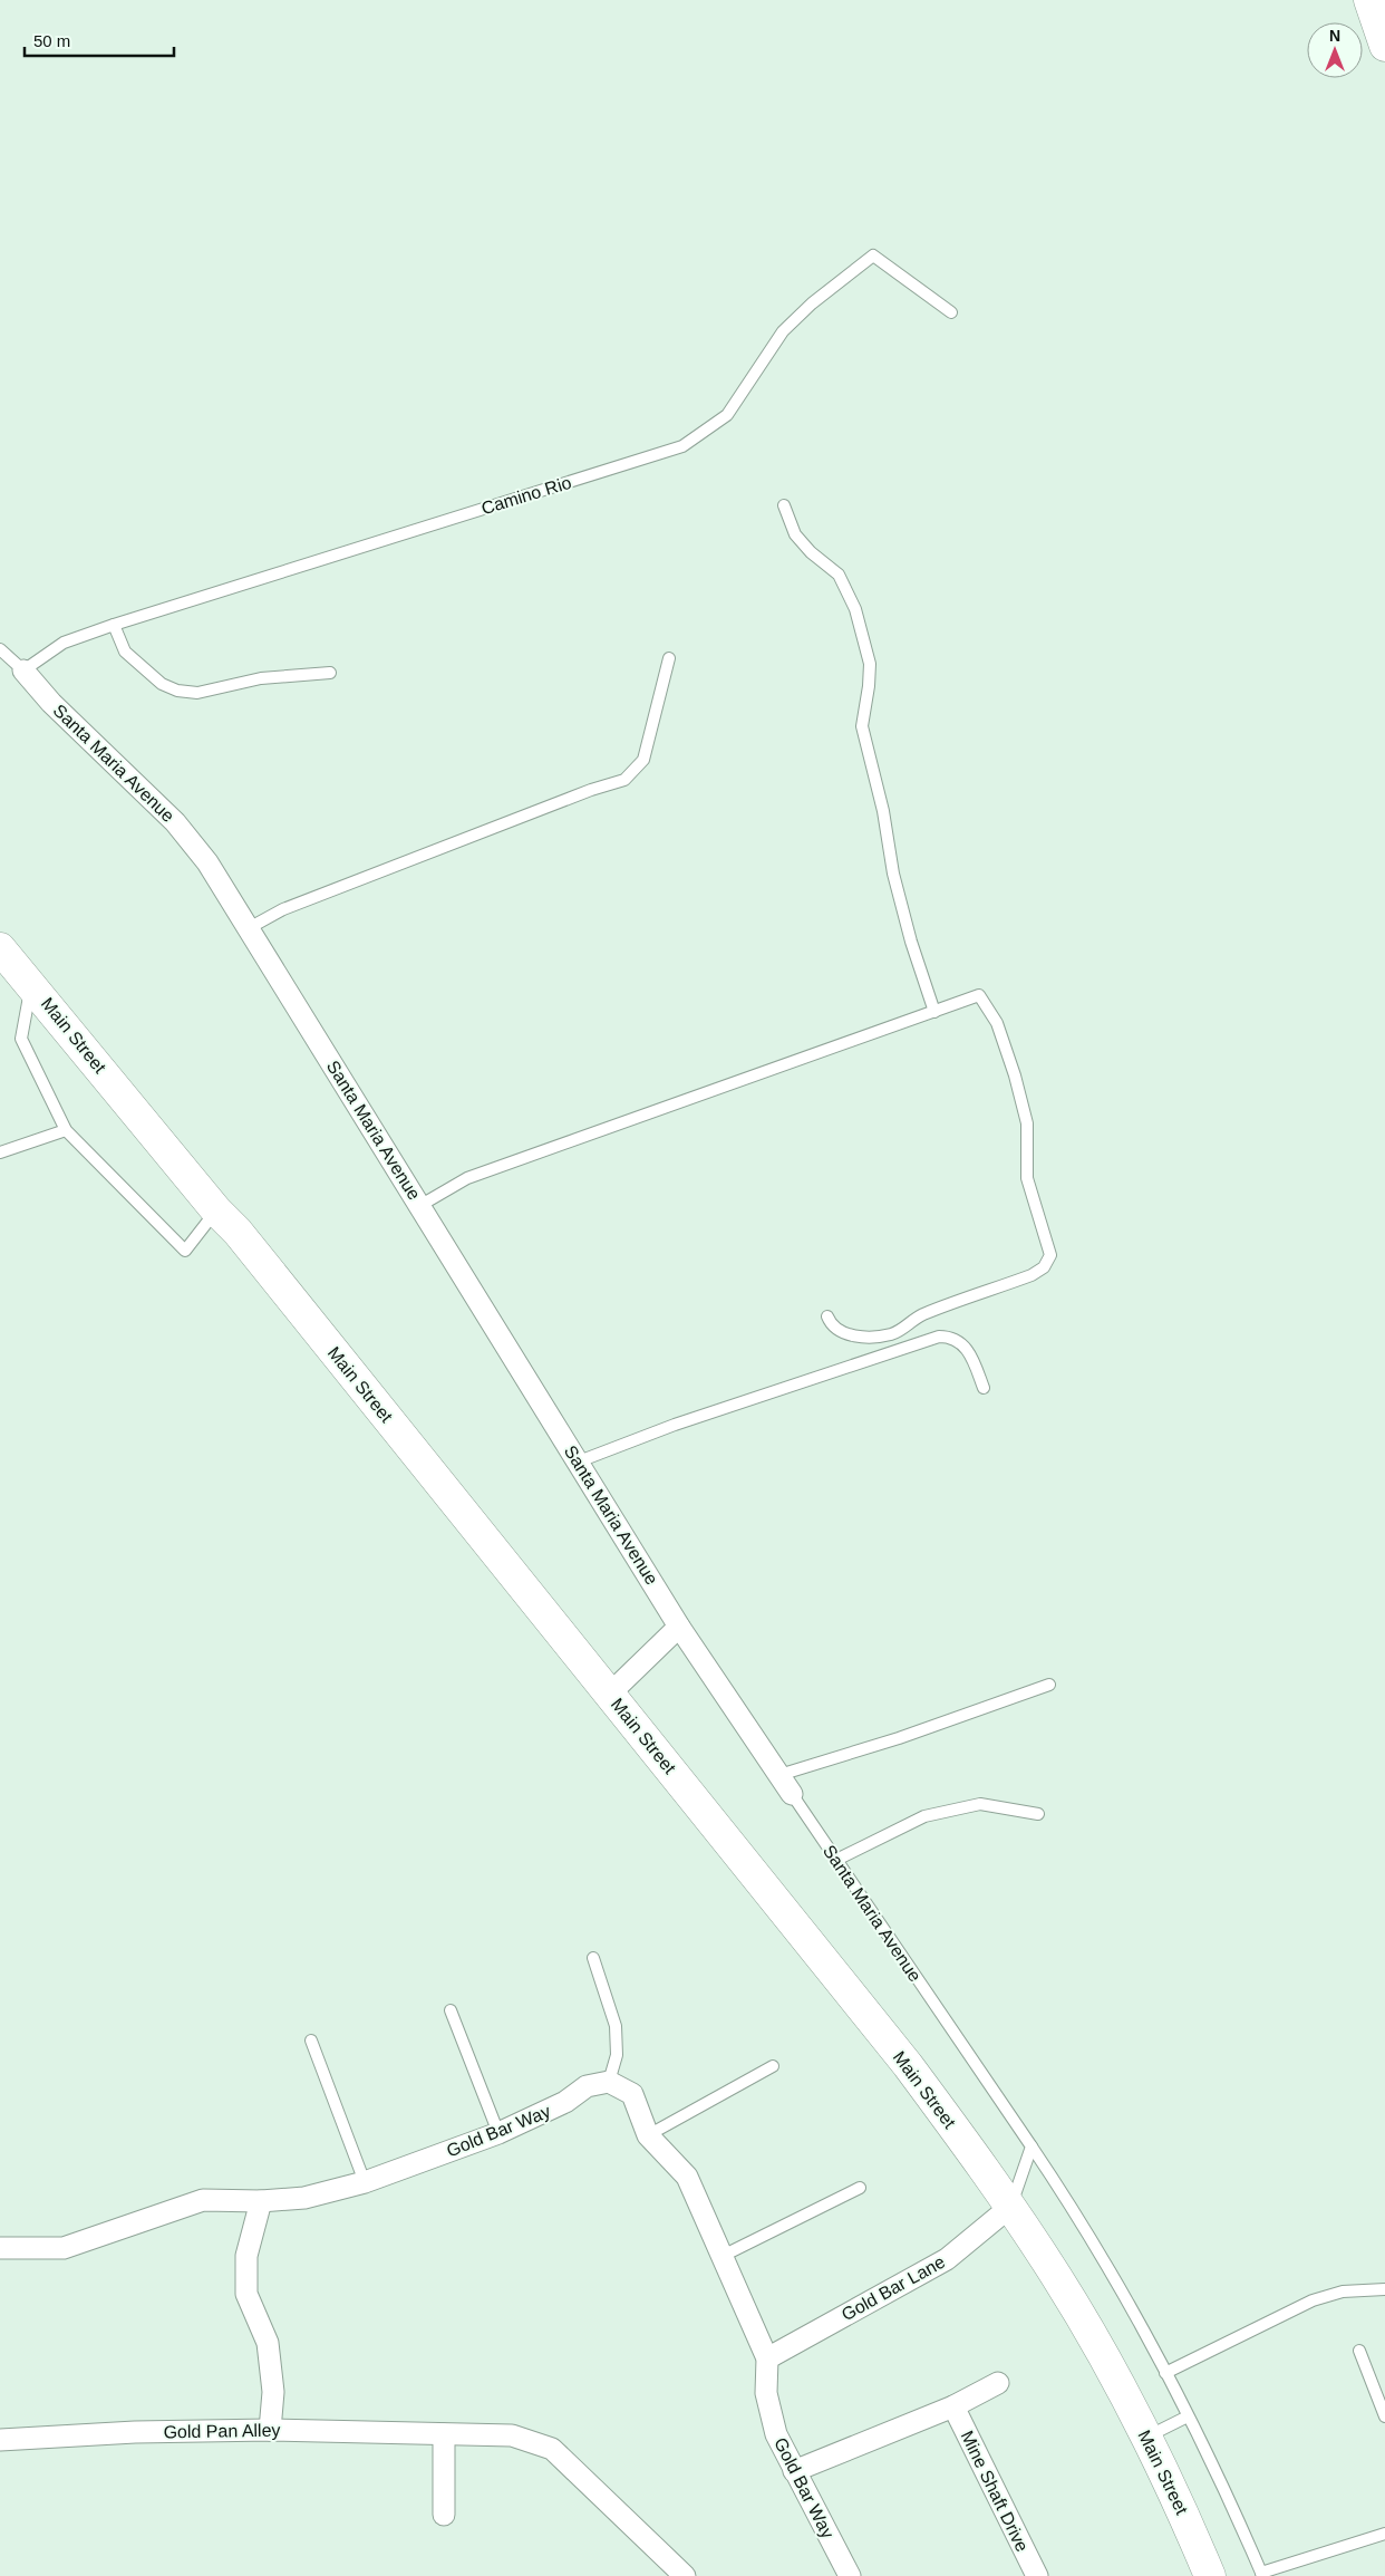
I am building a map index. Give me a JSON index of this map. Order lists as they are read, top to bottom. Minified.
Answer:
{"streets":{"main road":["Main Street"],"street":["Santa Maria Avenue","Gold Bar Way","Gold Bar Lane","Gold Pan Alley","Mine Shaft Drive"],"lane":["Camino Rio"]},"crossings":[["Camino Rio","Santa Maria Avenue"],["Main Street","Gold Bar Lane"],["Gold Bar Way","Gold Bar Lane"]],"scale_bar":"50 m","north":"top"}
